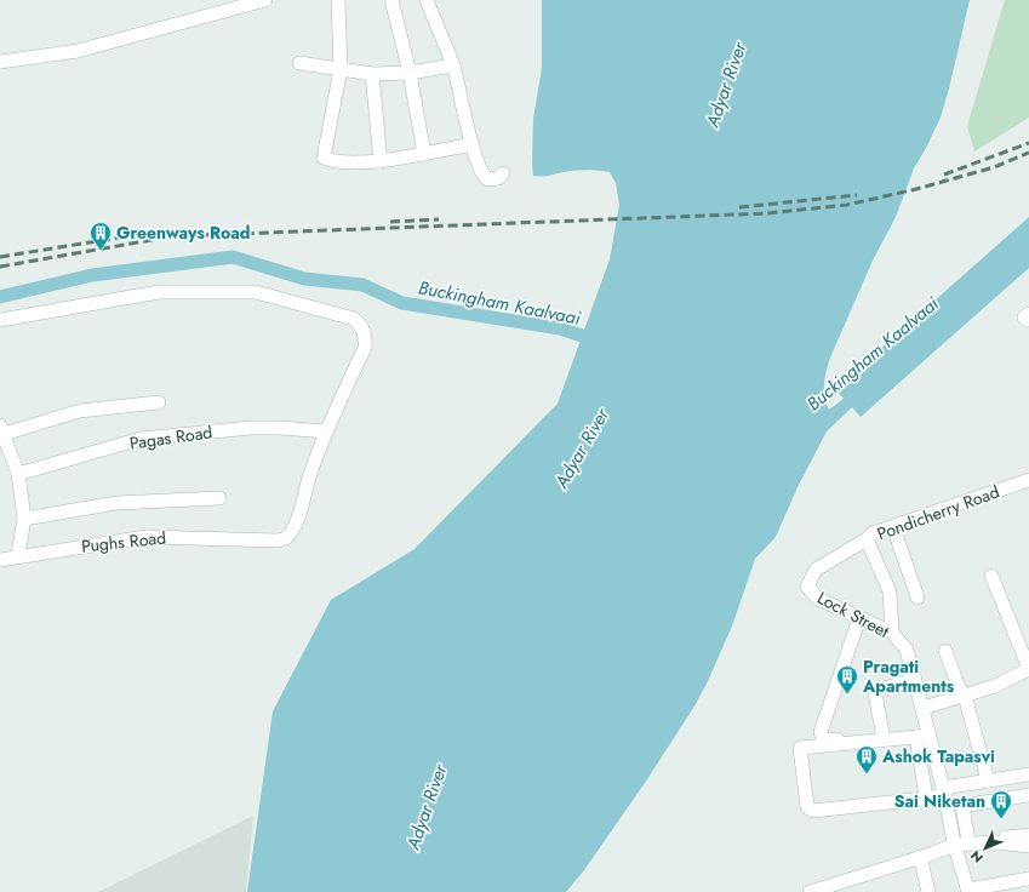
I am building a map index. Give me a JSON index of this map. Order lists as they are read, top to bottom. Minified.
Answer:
{"streets":{"street":["Pagas Road","Pondicherry Road","Pughs Road","Lock Street"]},"crossings":[["Pagas Road","Pughs Road"],["Pondicherry Road","Lock Street"]],"water":["Adyar River","Buckingham Kaalvaai"],"places":{"building":["Greenways Road","Pragati Apartments","Ashok Tapasvi","Sai Niketan"]},"north":"bottom left"}
